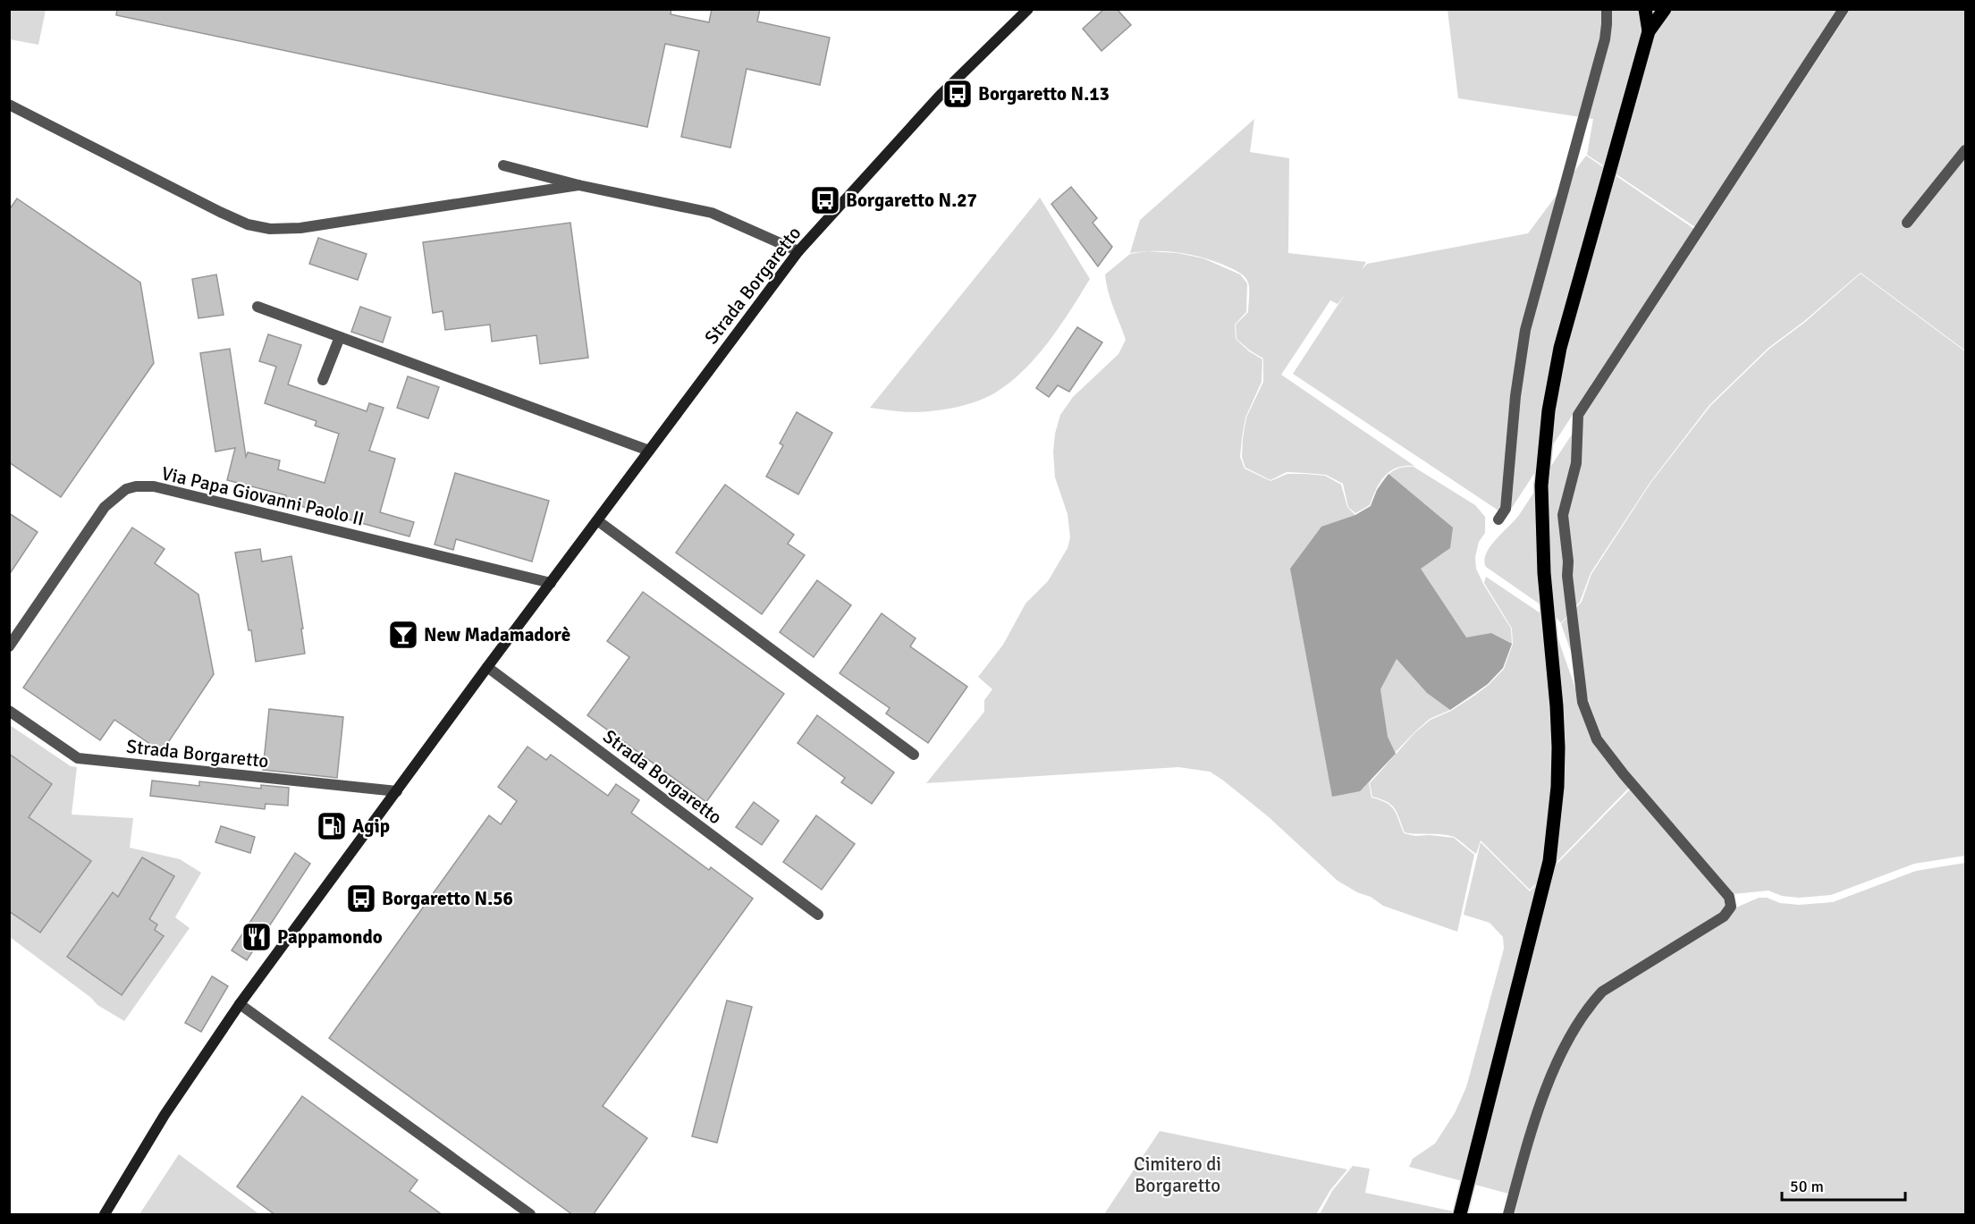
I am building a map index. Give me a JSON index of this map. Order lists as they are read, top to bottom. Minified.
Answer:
{"streets":{"street":["Strada Borgaretto","Via Papa Giovanni Paolo II"]},"crossings":[["Strada Borgaretto","Via Papa Giovanni Paolo II"]],"parks":["Cimitero di Borgaretto"],"places":{"bus stop":["Borgaretto N.13","Borgaretto N.27","Borgaretto N.56"],"bar":["New Madamadorè"],"fuel station":["Agip"],"restaurant":["Pappamondo"]},"scale_bar":"50 m"}
